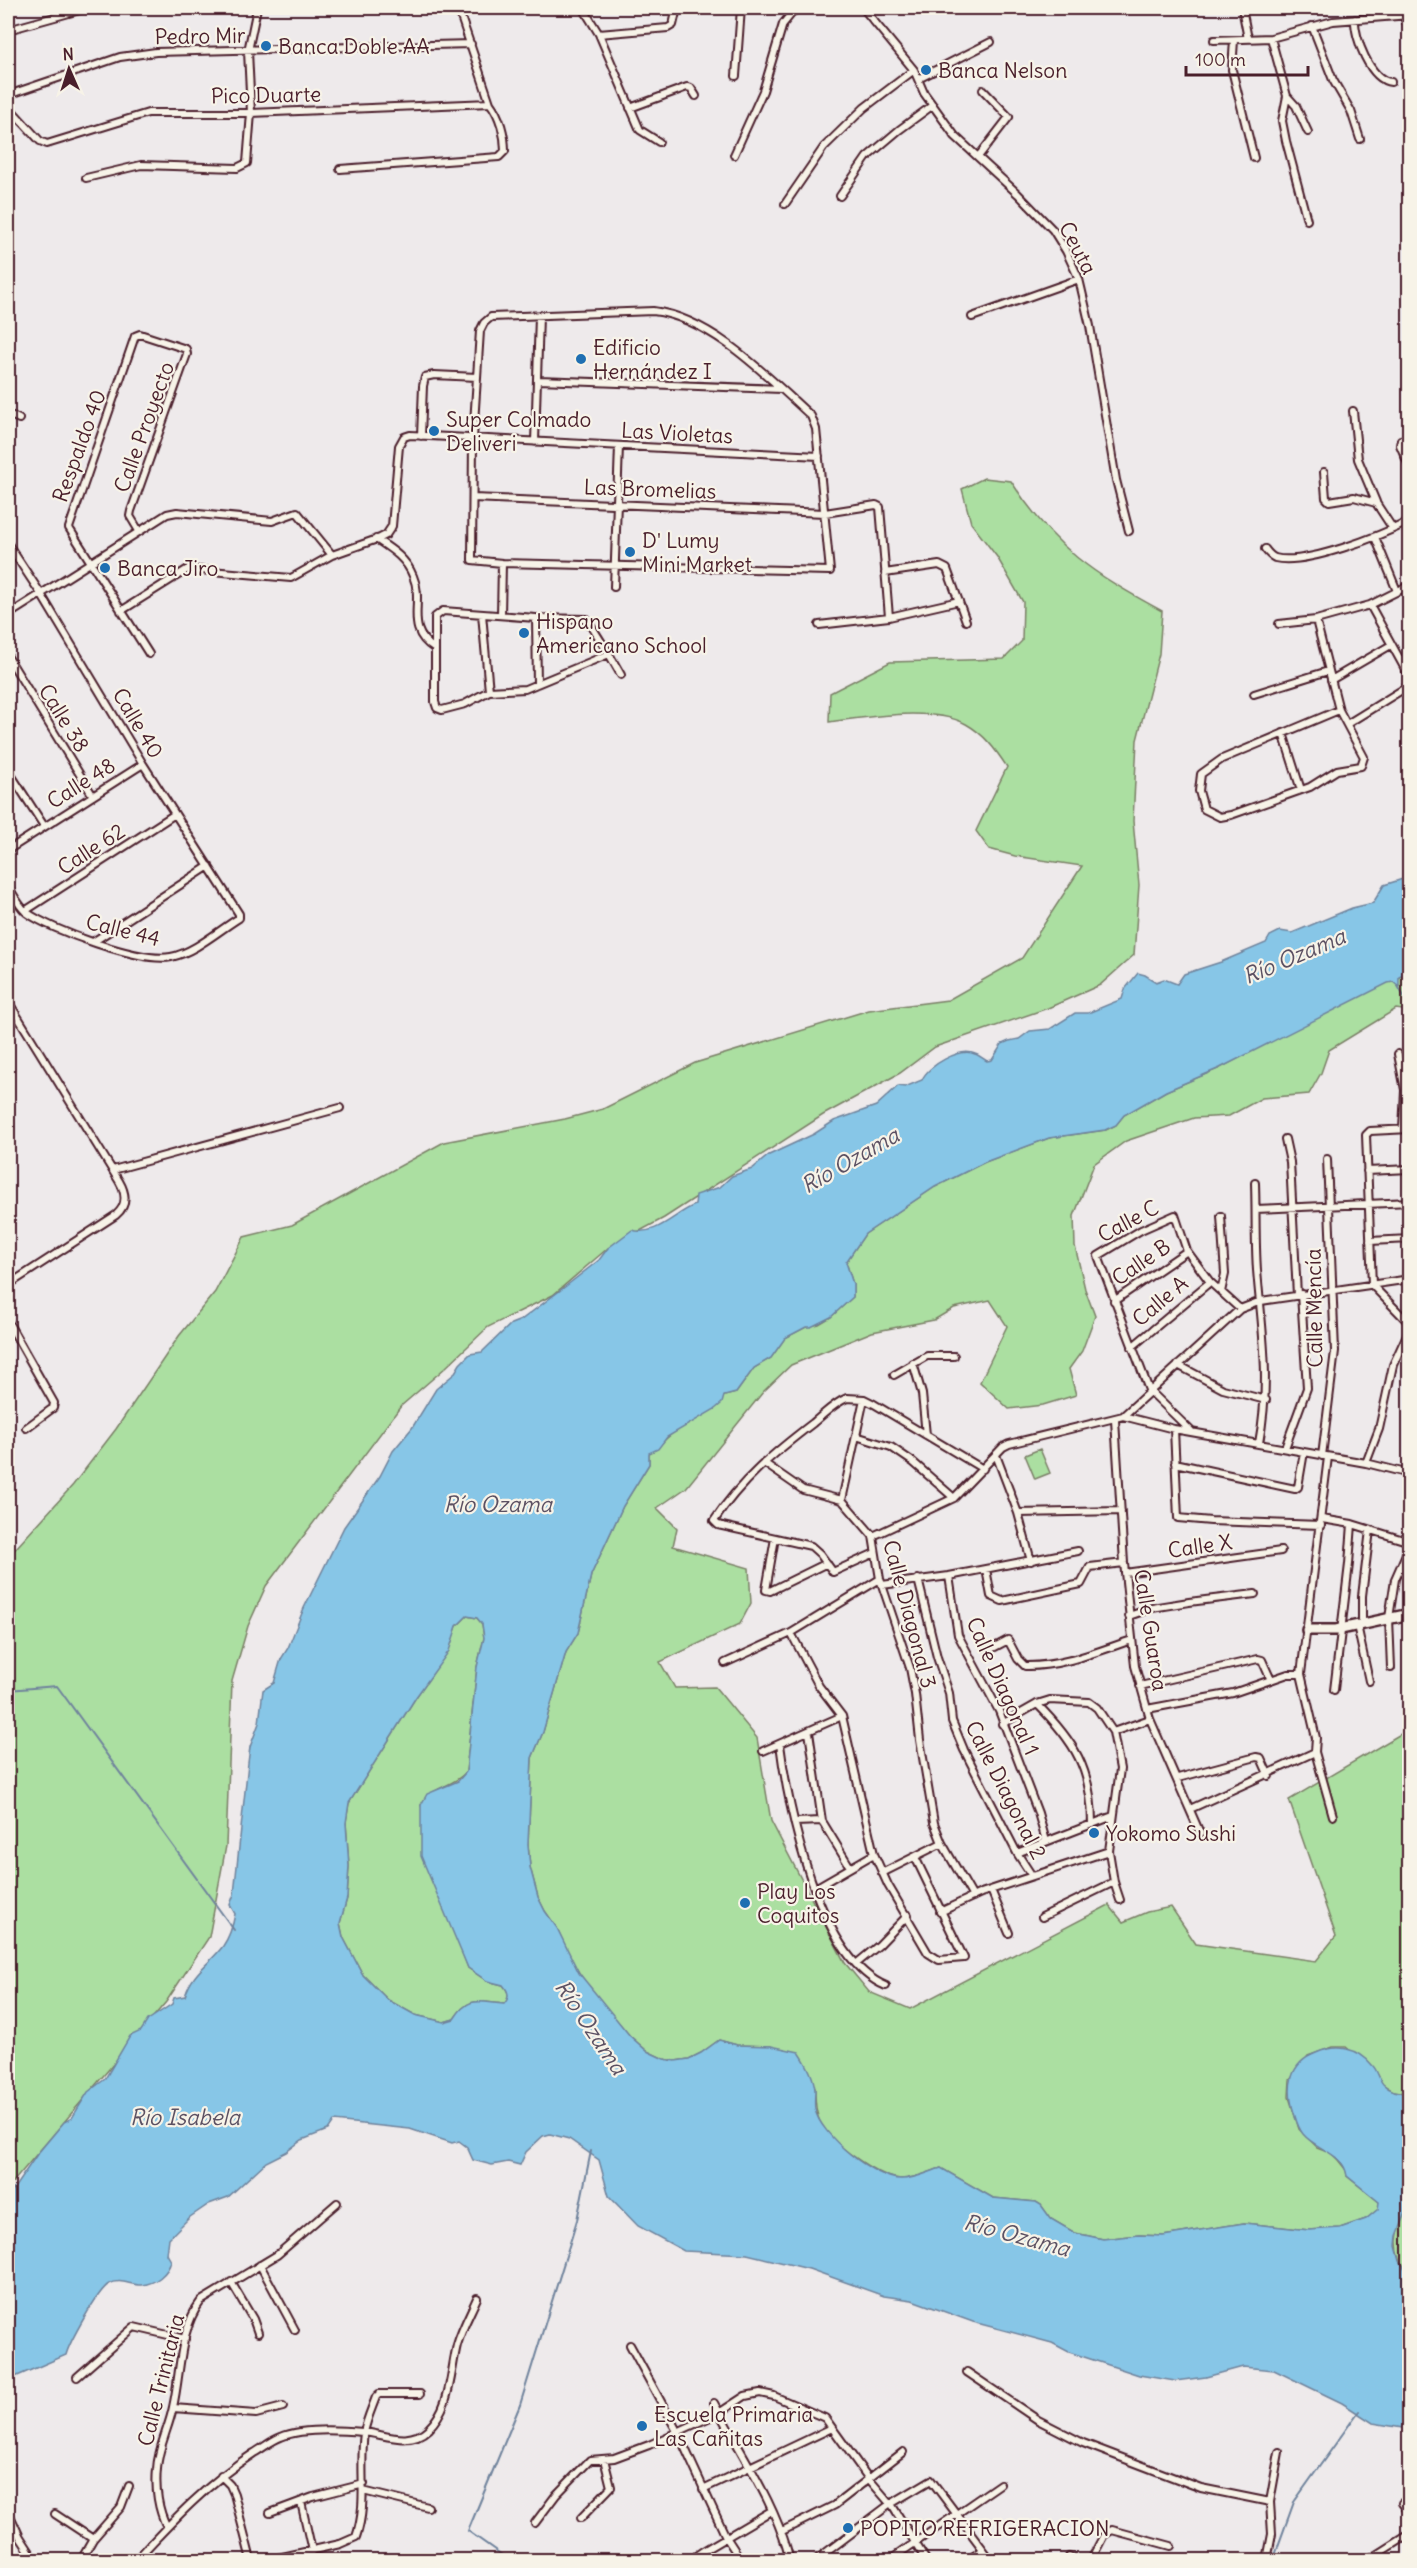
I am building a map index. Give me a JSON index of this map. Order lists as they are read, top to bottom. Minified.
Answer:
{"streets":{"street":["Pedro Mir","Pico Duarte","Ceuta","Calle Proyecto","Las Violetas","Respaldo 40","Las Bromelias","Calle 38","Calle 40","Calle 48","Calle 62","Calle 44","Calle C","Calle B","Calle A","Calle Mencía","Calle X","Calle Diagonal 3","Calle Guaroa","Calle Diagonal 1","Calle Diagonal 2","Calle Trinitaria"]},"crossings":[["Calle Proyecto","Respaldo 40"],["Calle 38","Calle 48"],["Calle 40","Calle 48"],["Calle 40","Calle 62"],["Calle 40","Calle 44"],["Calle 62","Calle 44"],["Calle C","Calle B"],["Calle X","Calle Guaroa"]],"water":["Río Ozama","Río Isabela"],"places":["Banca Doble AA","Banca Nelson","Edificio Hernández I","Super Colmado Deliveri","D' Lumy Mini Market","Banca Jiro","Hispano Americano School","Yokomo Sushi","Play Los Coquitos","Escuela Primaria Las Cañitas","POPITO REFRIGERACION"],"scale_bar":"100 m","north":"top"}
